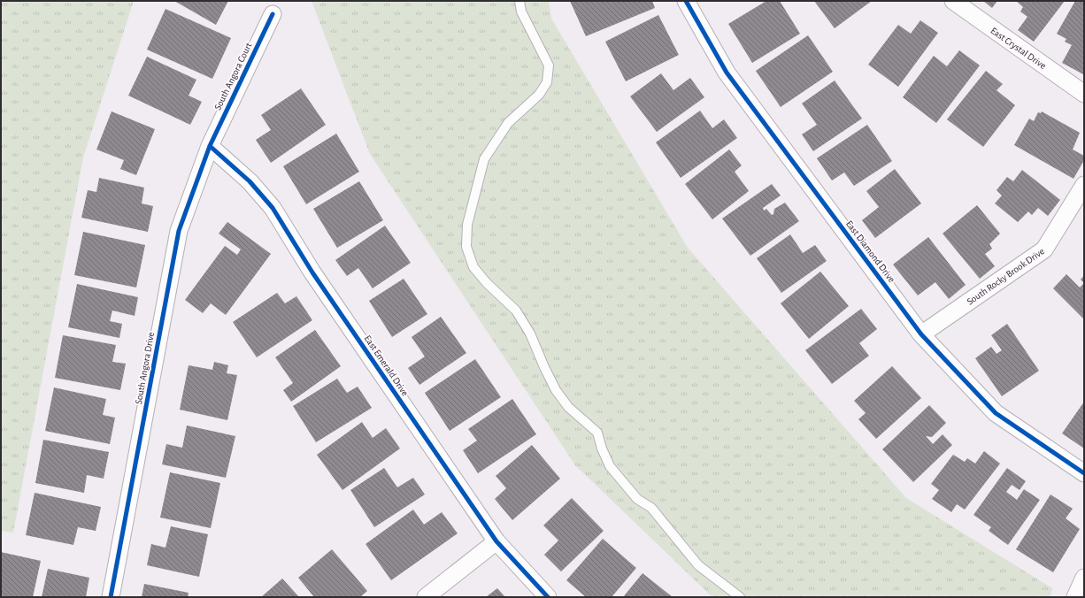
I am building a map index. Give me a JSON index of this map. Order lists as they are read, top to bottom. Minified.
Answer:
{"streets":{"street":["East Crystal Drive","South Angora Court","East Diamond Drive","South Rocky Brook Drive","East Emerald Drive","South Angora Drive"]},"crossings":[["South Angora Court","East Emerald Drive"],["South Angora Court","South Angora Drive"],["East Diamond Drive","South Rocky Brook Drive"],["East Emerald Drive","South Angora Drive"]]}
